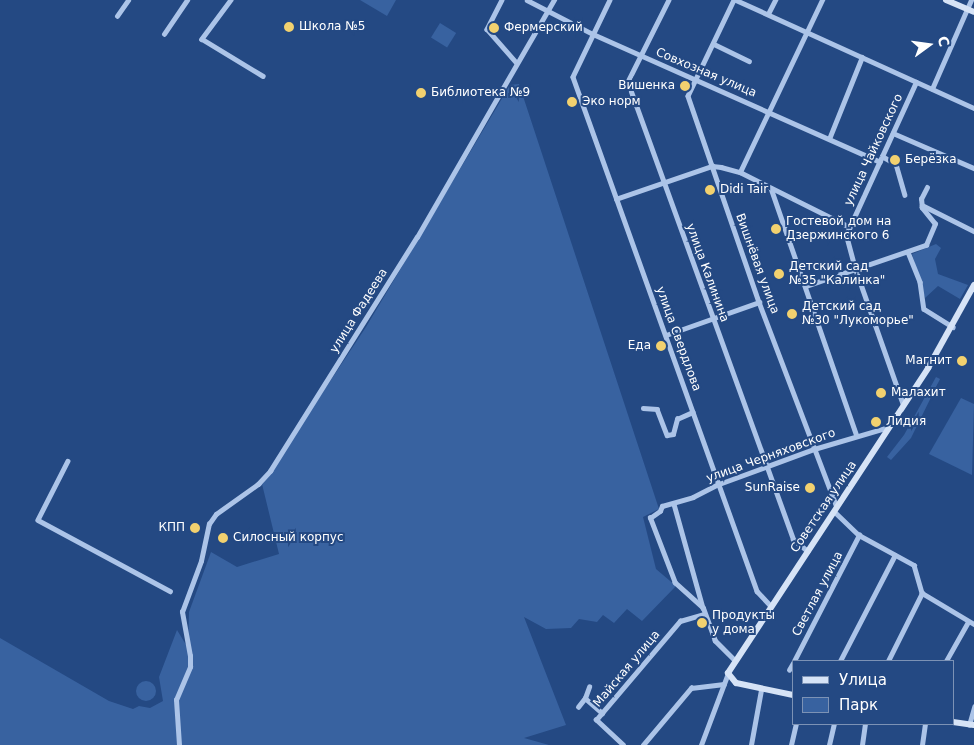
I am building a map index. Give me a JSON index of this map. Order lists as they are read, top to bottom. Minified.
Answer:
{"streets":{"street":["Совхозная улица","улица Чайковского","Вишнёвая улица","улица Калинина","улица Фадеева","улица Свердлова","улица Черняховского","Советская улица","Светлая улица","Майская улица"]},"crossings":[["Совхозная улица","улица Чайковского"],["Совхозная улица","Вишнёвая улица"],["Совхозная улица","улица Калинина"],["Совхозная улица","улица Фадеева"],["Совхозная улица","улица Свердлова"],["Вишнёвая улица","улица Черняховского"],["Вишнёвая улица","Советская улица"],["улица Калинина","улица Черняховского"],["улица Калинина","Советская улица"],["улица Свердлова","улица Черняховского"],["улица Свердлова","Советская улица"],["улица Черняховского","Советская улица"]],"places":["Школа №5","Фермерский","Вишенка","Библиотека №9","Эко норм","Берёзка","Didi Tair","Гостевой дом на Дзержинского 6","Детский сад №35 \"Калинка\"","Детский сад №30 \"Лукоморье\"","Еда","Магнит","Малахит","Лидия","SunRaise","КПП","Силосный корпус","Продукты у дома"],"legend":["Улица","Парк"],"north":"right"}
